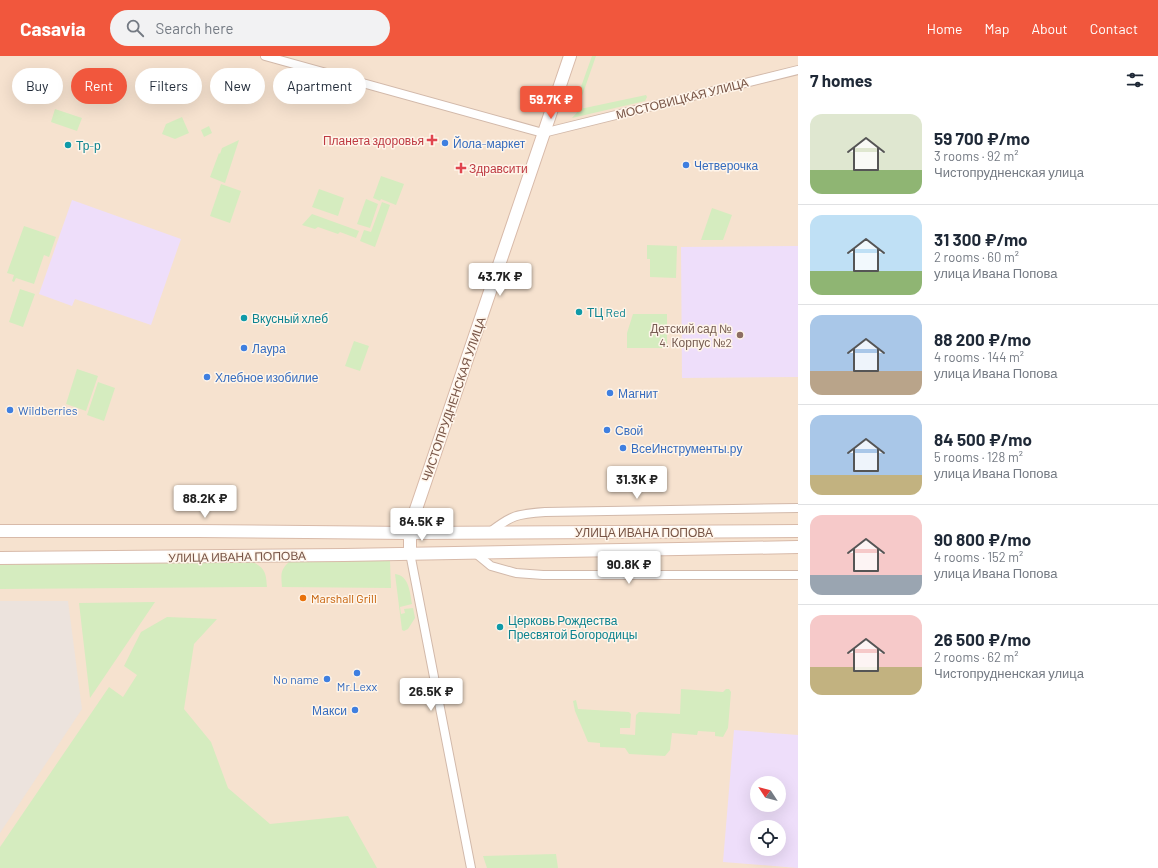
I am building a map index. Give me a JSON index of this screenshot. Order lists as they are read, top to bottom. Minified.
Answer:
{"streets":{"main road":["ЧИСТОПРУДНЕНСКАЯ УЛИЦА","УЛИЦА ИВАНА ПОПОВА"],"street":["МОСТОВИЦКАЯ УЛИЦА"]},"crossings":[["МОСТОВИЦКАЯ УЛИЦА","ЧИСТОПРУДНЕНСКАЯ УЛИЦА"],["ЧИСТОПРУДНЕНСКАЯ УЛИЦА","УЛИЦА ИВАНА ПОПОВА"]],"places":{"health":["Планета здоровья","Здравсити"],"other":["Йола-маркет","Тр-р","Четверочка","ТЦ Red","Вкусный хлеб","Детский сад № 4. Корпус №2","Лаура","Хлебное изобилие","Магнит","Wildberries","Свой","ВсеИнструменты.ру","Marshall Grill","Церковь Рождества Пресвятой Богородицы","Mr.Lexx","No name","Макси"]},"north":"top left","page":{"header":"Casavia","search":"Search here","nav":["Home","Map","About","Contact"],"heading":"7 homes","chip":["Buy","Rent","Filters","New","Apartment"],"price":["59.7K ₽","43.7K ₽","31.3K ₽","88.2K ₽","84.5K ₽","90.8K ₽","26.5K ₽"],"list":[{"name":"59 700 ₽/mo","note":"3 rooms · 92 m² · Чистопрудненская улица"},{"name":"31 300 ₽/mo","note":"2 rooms · 60 m² · улица Ивана Попова"},{"name":"88 200 ₽/mo","note":"4 rooms · 144 m² · улица Ивана Попова"},{"name":"84 500 ₽/mo","note":"5 rooms · 128 m² · улица Ивана Попова"},{"name":"90 800 ₽/mo","note":"4 rooms · 152 m² · улица Ивана Попова"},{"name":"26 500 ₽/mo","note":"2 rooms · 62 m² · Чистопрудненская улица"}]}}
